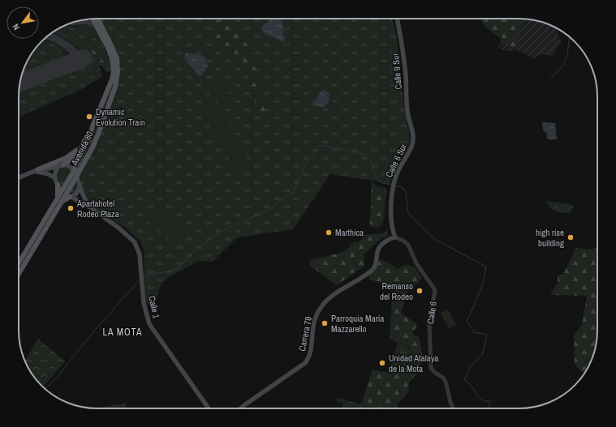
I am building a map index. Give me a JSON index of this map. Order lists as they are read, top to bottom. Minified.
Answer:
{"streets":{"main road":["Calle 9 Sur","Avenida 80","Calle 6 Sur","Calle 1","Carrera 79"],"street":["Calle 6"]},"crossings":[["Calle 9 Sur","Calle 6 Sur"],["Avenida 80","Calle 1"],["Calle 6 Sur","Calle 6"],["Calle 6 Sur","Carrera 79"],["Calle 6","Carrera 79"]],"districts":["LA MOTA"],"places":["Dynamic Evolution Train","Apartahotel Rodeo Plaza","Marthica","high rise building","Remanso del Rodeo","Parroquia María Mazzarello","Unidad Atalaya de la Mota"],"north":"bottom left"}
